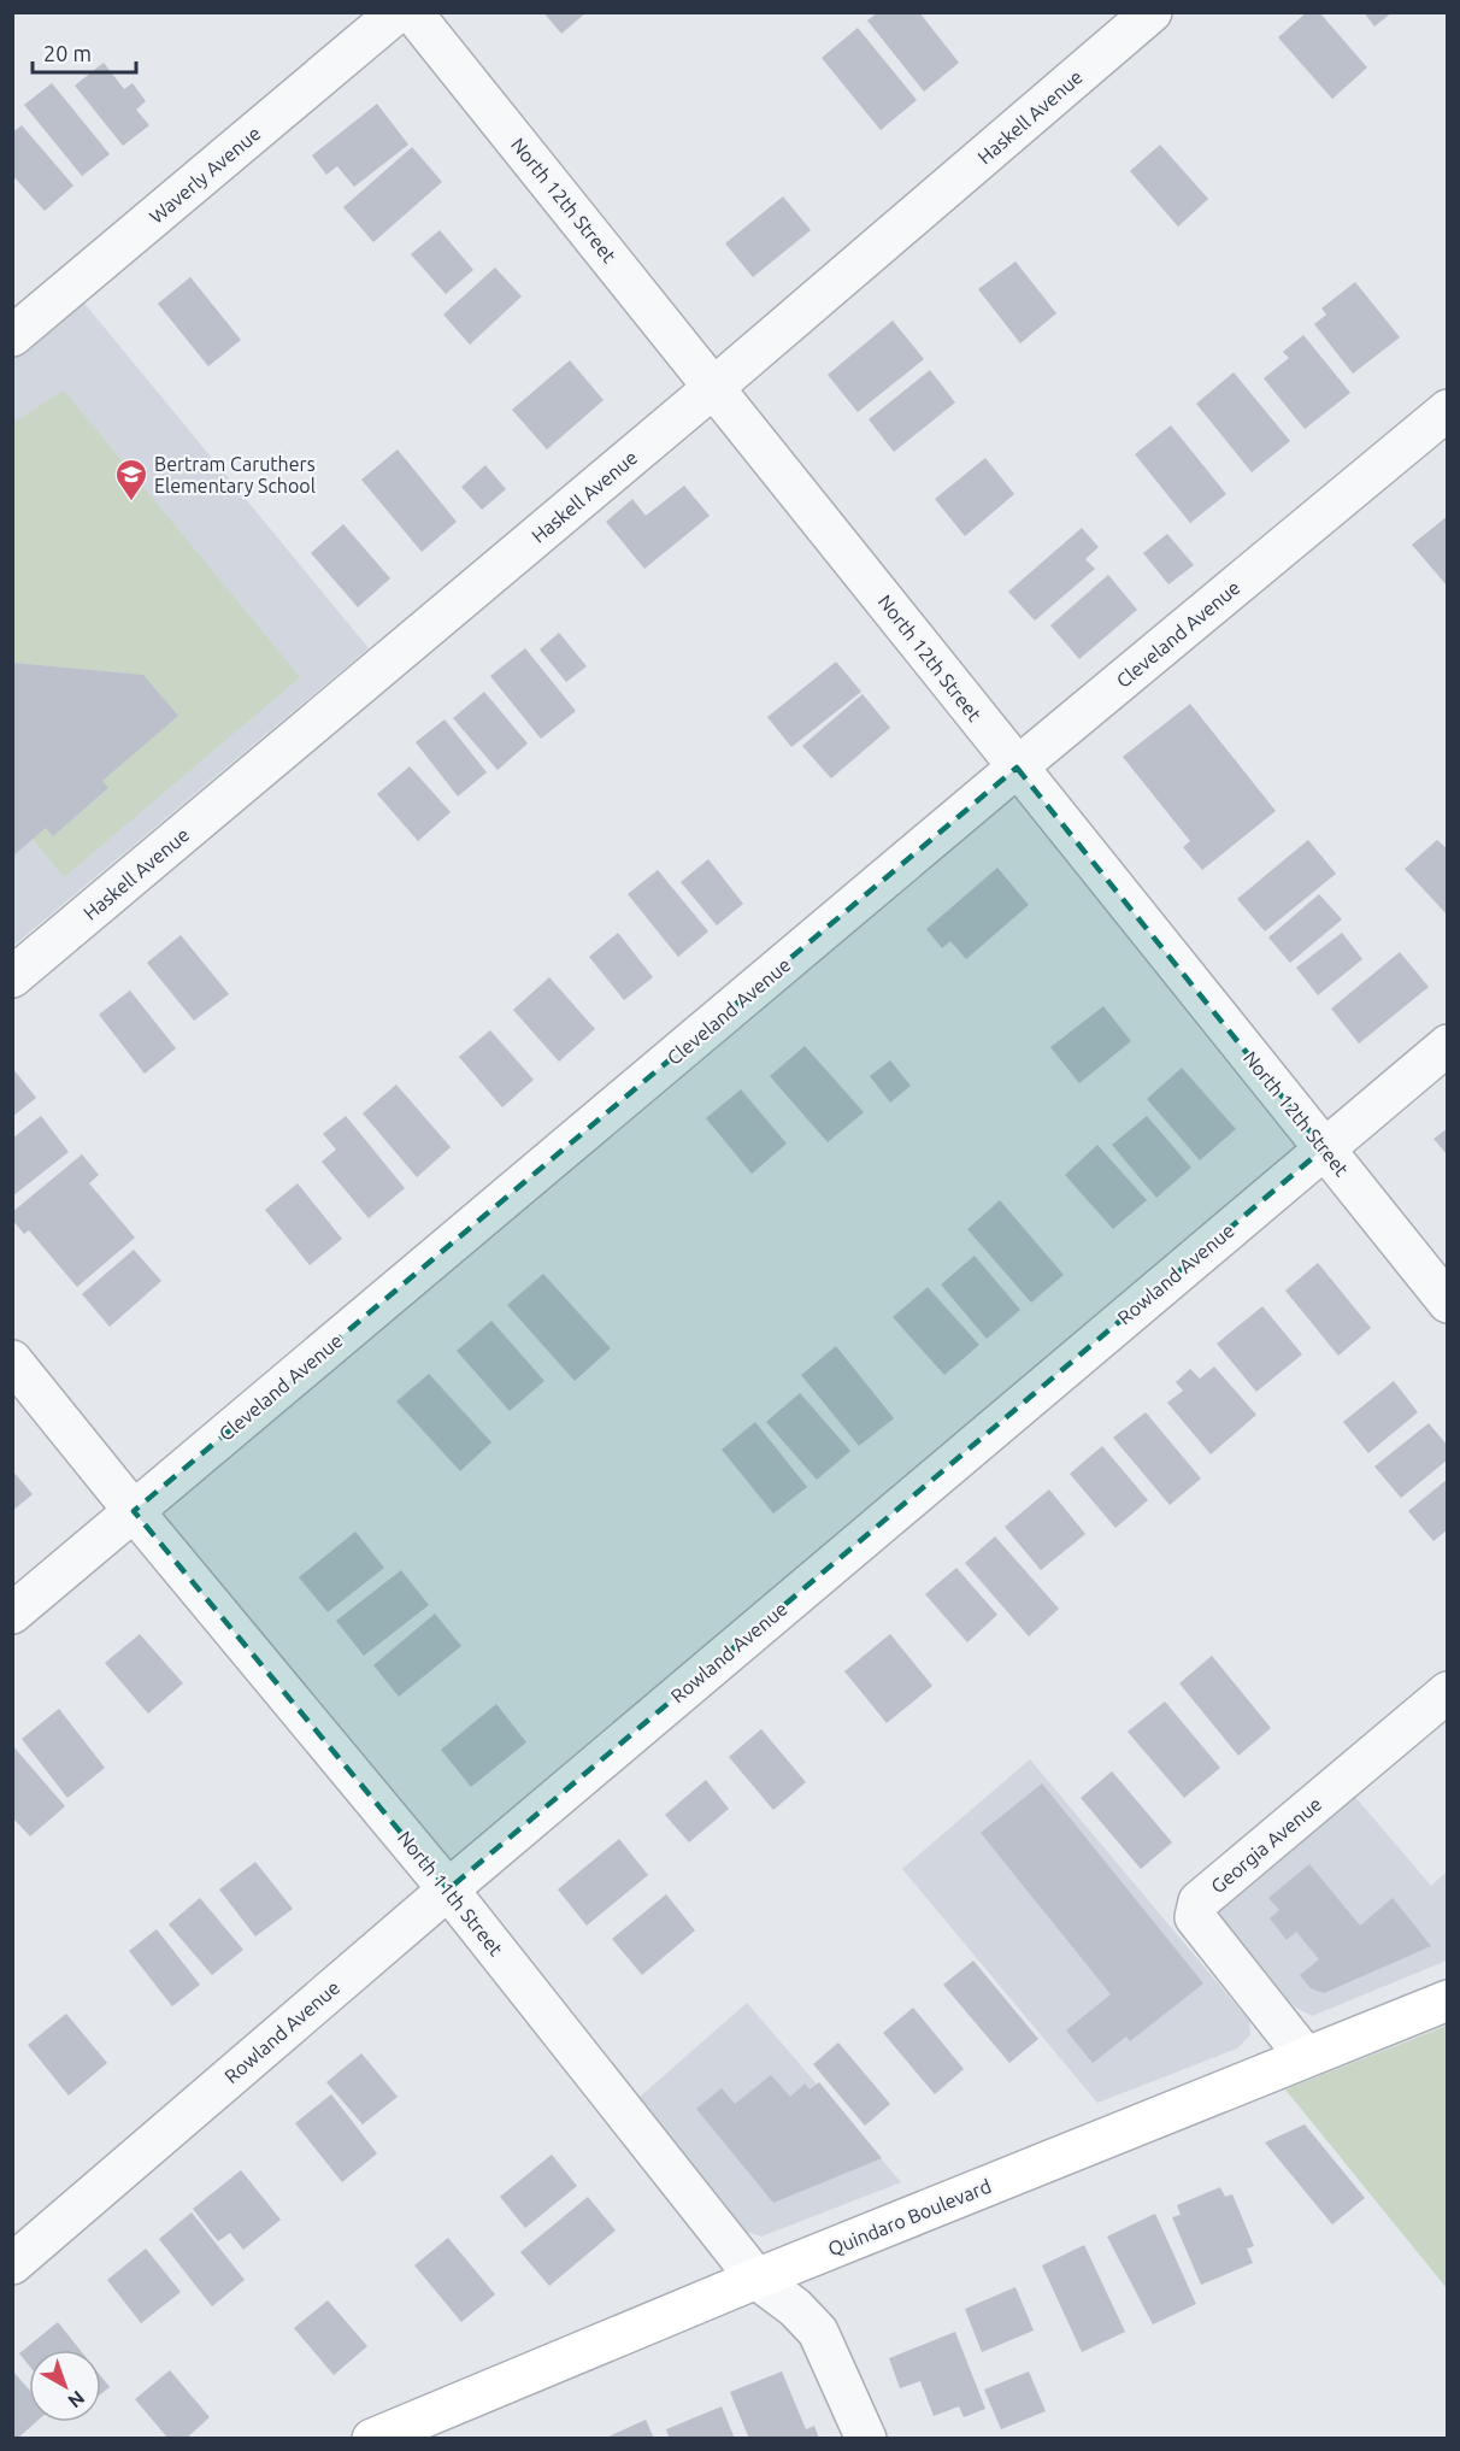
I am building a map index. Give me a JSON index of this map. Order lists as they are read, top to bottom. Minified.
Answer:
{"streets":{"main road":["Quindaro Boulevard"],"street":["Haskell Avenue","Waverly Avenue","North 12th Street","Cleveland Avenue","Rowland Avenue","Georgia Avenue","North 11th Street"]},"crossings":[["Haskell Avenue","North 12th Street"],["North 12th Street","Cleveland Avenue"],["North 12th Street","Rowland Avenue"],["Cleveland Avenue","North 11th Street"],["Rowland Avenue","North 11th Street"],["Georgia Avenue","Quindaro Boulevard"],["North 11th Street","Quindaro Boulevard"]],"places":{"school or university":["Bertram Caruthers Elementary School"]},"scale_bar":"20 m","north":"bottom right"}
